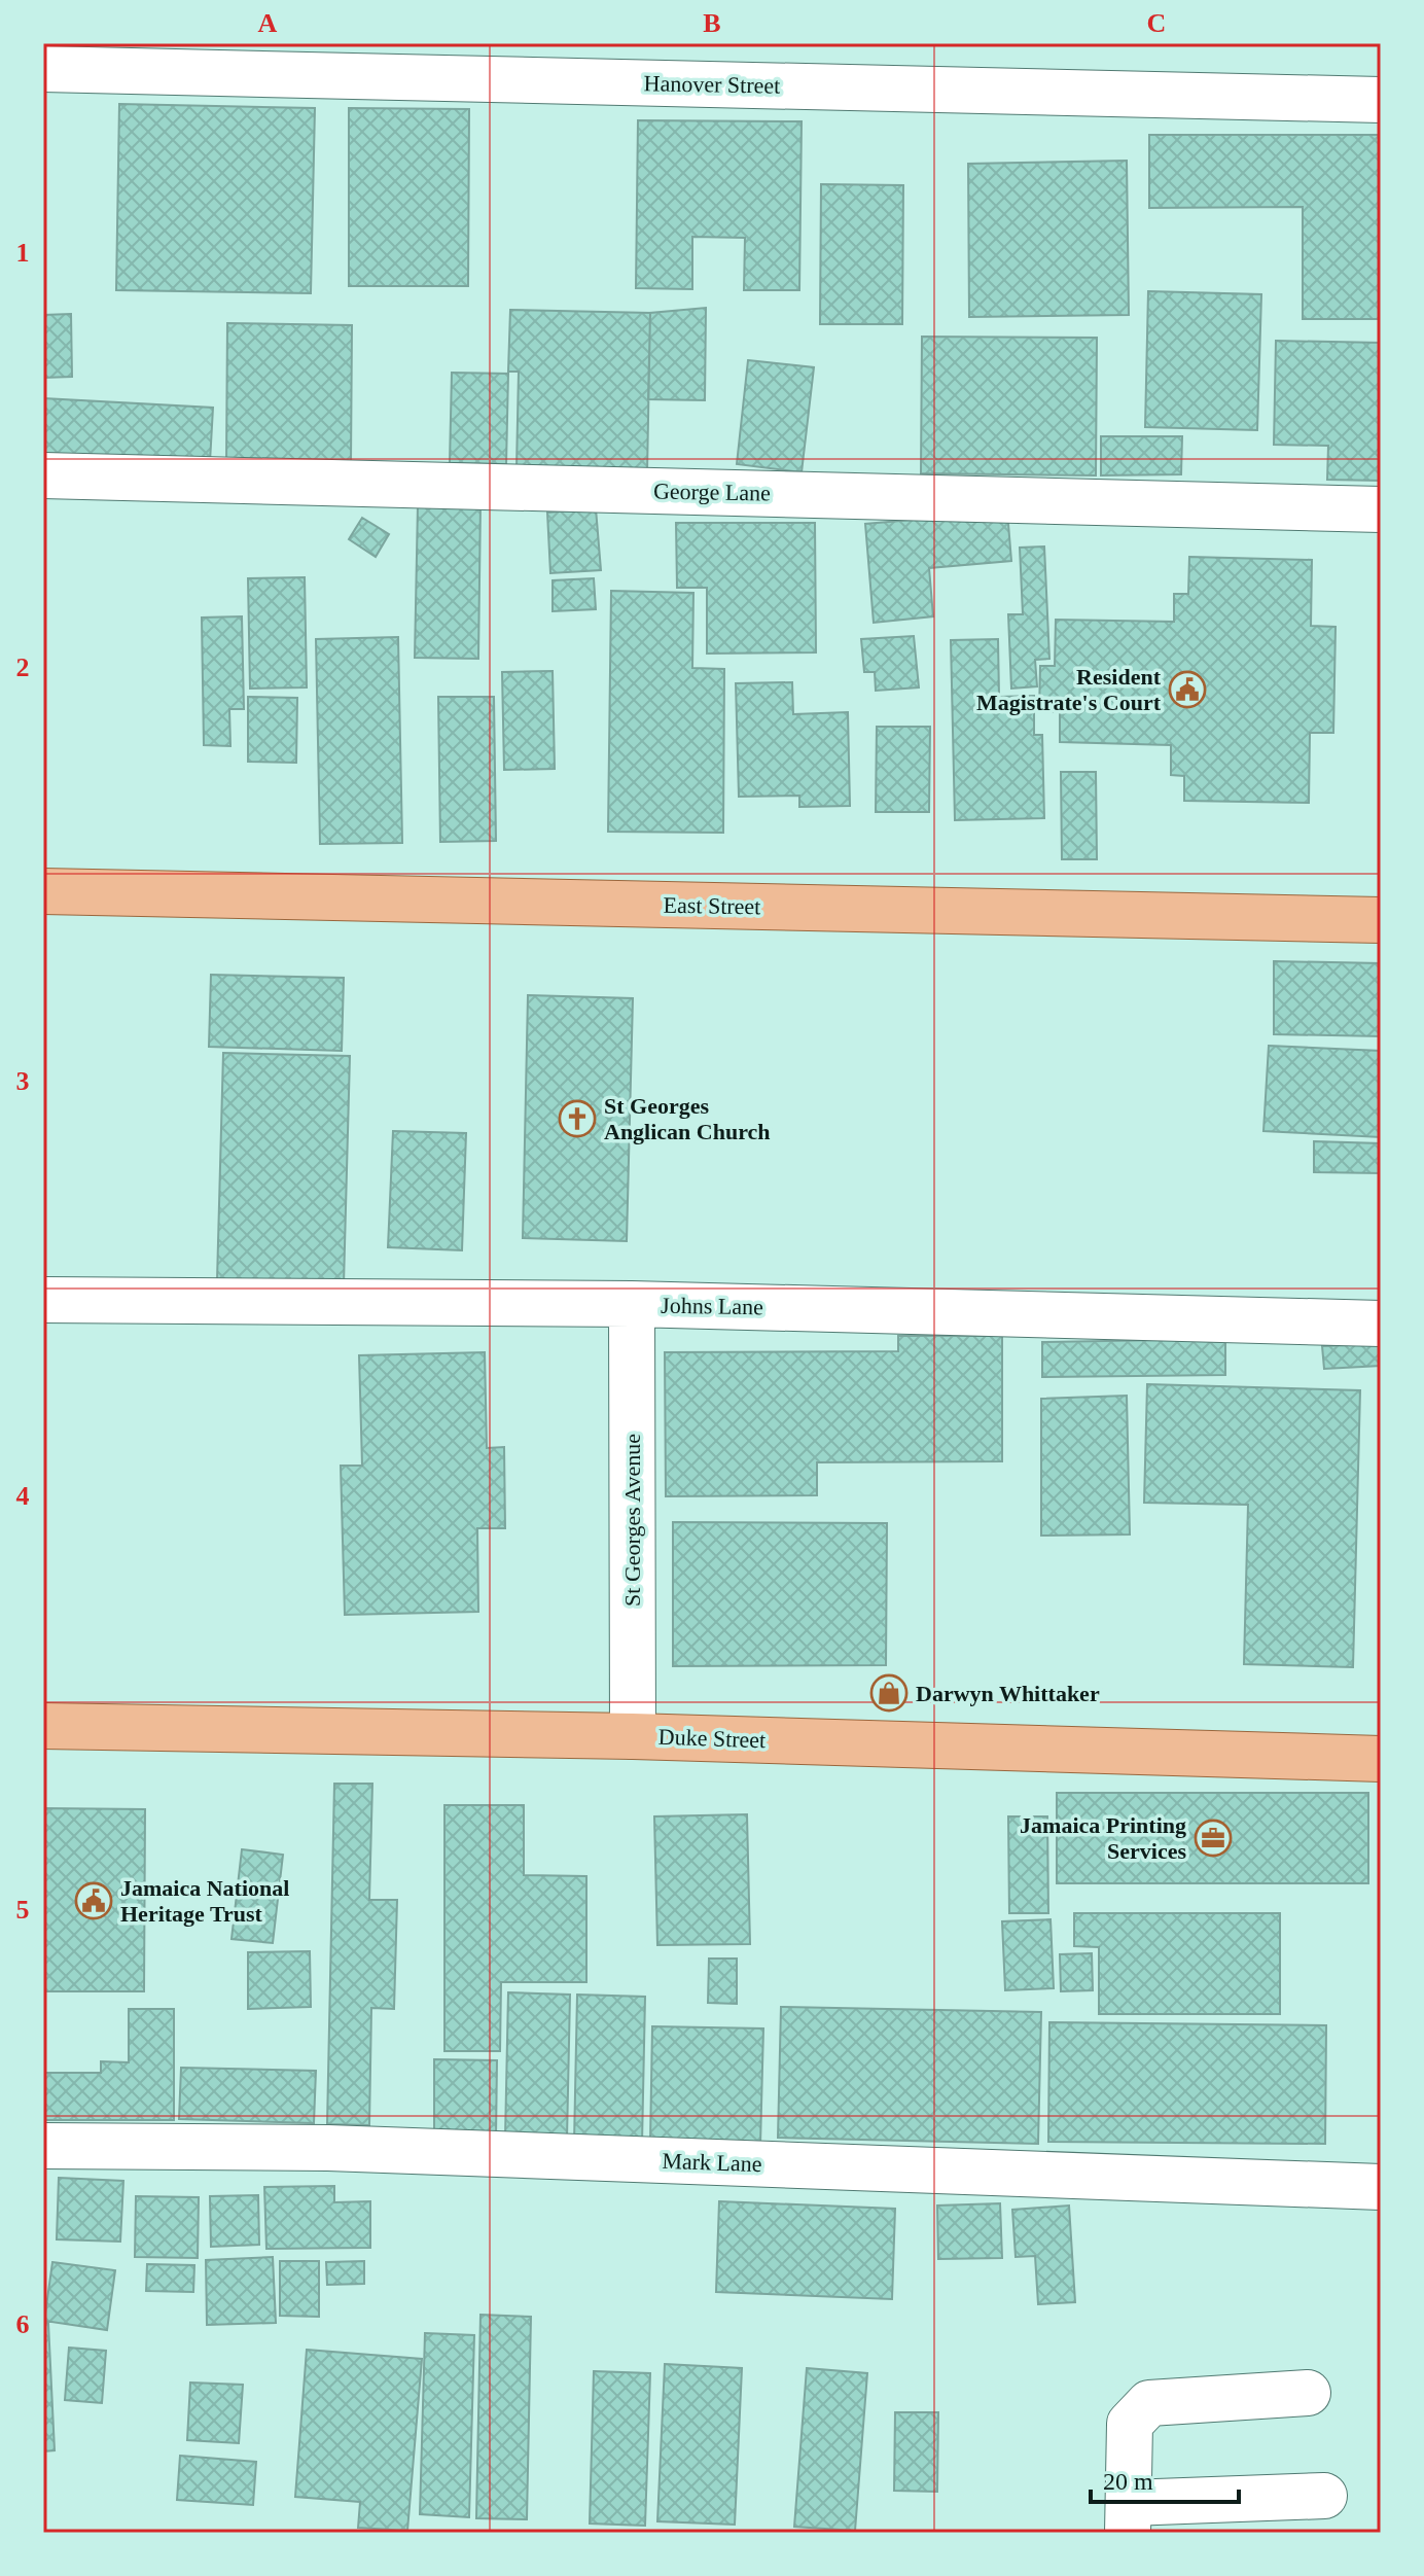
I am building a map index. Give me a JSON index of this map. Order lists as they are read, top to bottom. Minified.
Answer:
{"streets":{"main road":["East Street","Duke Street"],"street":["Hanover Street","George Lane","Johns Lane","St Georges Avenue","Mark Lane"]},"crossings":[["Johns Lane","St Georges Avenue"],["St Georges Avenue","Duke Street"]],"places":{"public building":["Resident Magistrate's Court","Jamaica National Heritage Trust"],"church":["St Georges Anglican Church"],"shop":["Darwyn Whittaker"],"office":["Jamaica Printing Services"]},"scale_bar":"20 m","grid":{"columns":["A","B","C"],"rows":["1","2","3","4","5","6"]}}
